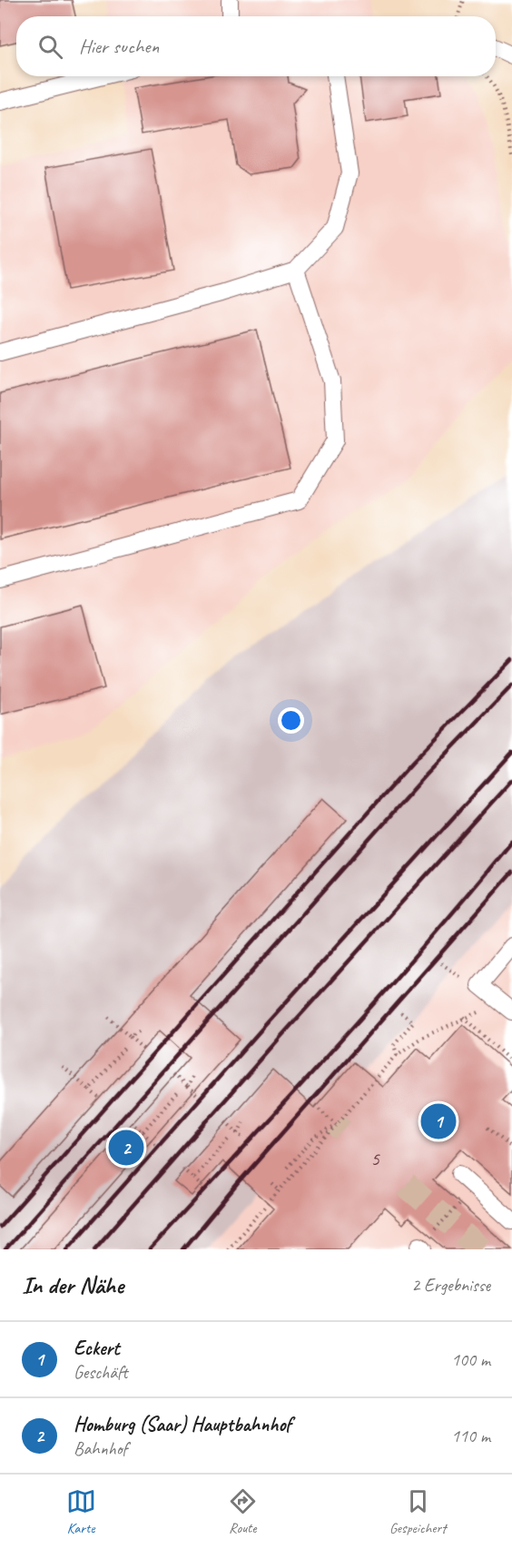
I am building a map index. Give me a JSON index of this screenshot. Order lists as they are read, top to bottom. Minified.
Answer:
{"house_numbers":["5"],"page":{"search":"Hier suchen","pins":["1","2"],"heading":["In der Nähe","2 Ergebnisse"],"list":[{"mark":"1","name":"Eckert","note":"Geschäft","value":"100 m"},{"mark":"2","name":"Homburg (Saar) Hauptbahnhof","note":"Bahnhof","value":"110 m"}],"nav":["Karte","Route","Gespeichert"]}}
